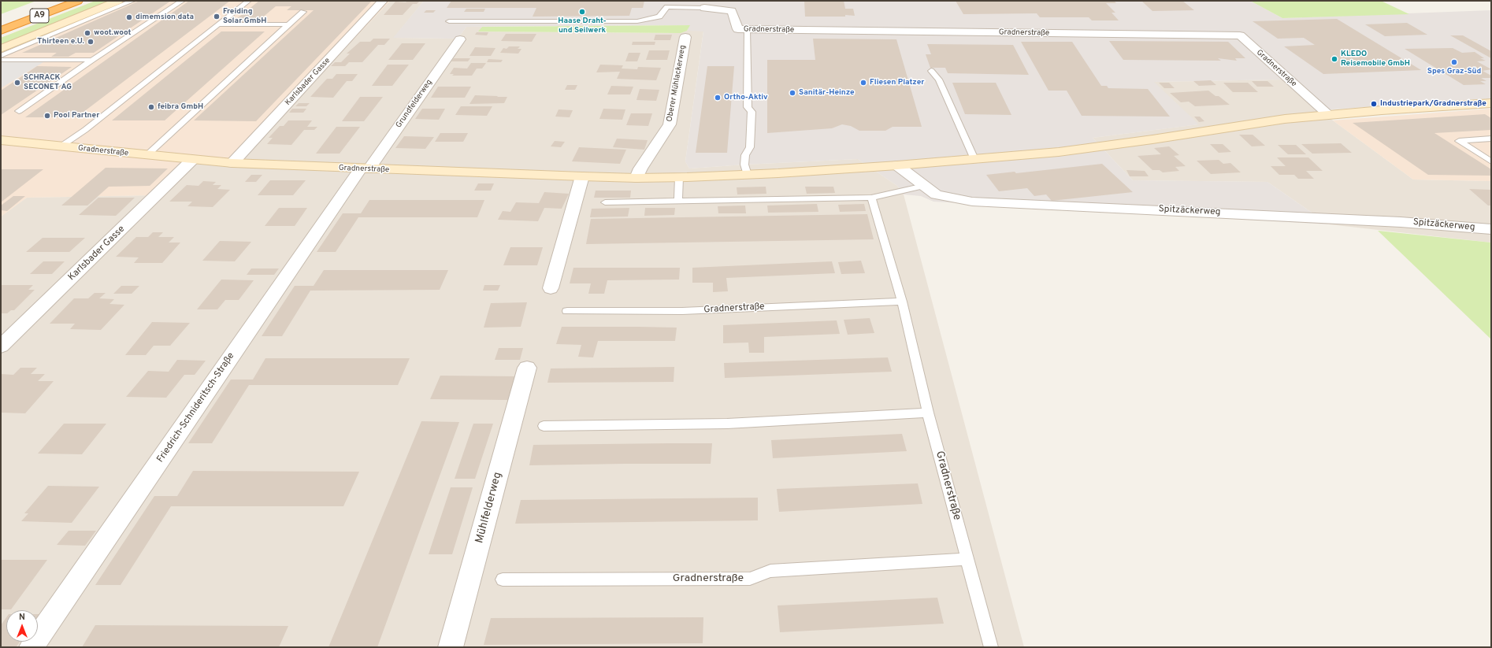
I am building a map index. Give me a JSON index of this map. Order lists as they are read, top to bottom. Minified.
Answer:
{"streets":{"highway":["A9"],"main road":["Gradnerstraße"],"street":["Karlsbader Gasse","Oberer Mühlackerweg","Grundfelderweg","Spitzäckerweg","Friedrich-Schnideritsch-Straße","Mühlfelderweg"]},"crossings":[["Gradnerstraße","Karlsbader Gasse"],["Gradnerstraße","Oberer Mühlackerweg"],["Gradnerstraße","Grundfelderweg"],["Gradnerstraße","Spitzäckerweg"],["Gradnerstraße","Friedrich-Schnideritsch-Straße"],["Grundfelderweg","Friedrich-Schnideritsch-Straße"]],"places":["Haase Draht- und Seilwerk","Freiding Solar GmbH","dimemsion data","woot.woot","Thirteen e.U.","KLEDO Reisemobile GmbH","Spes Graz-Süd","SCHRACK SECONET AG","Fliesen Platzer","Sanitär-Heinze","Ortho-Aktiv","Industriepark/Gradnerstraße","feibra GmbH","Pool Partner"],"north":"top"}
